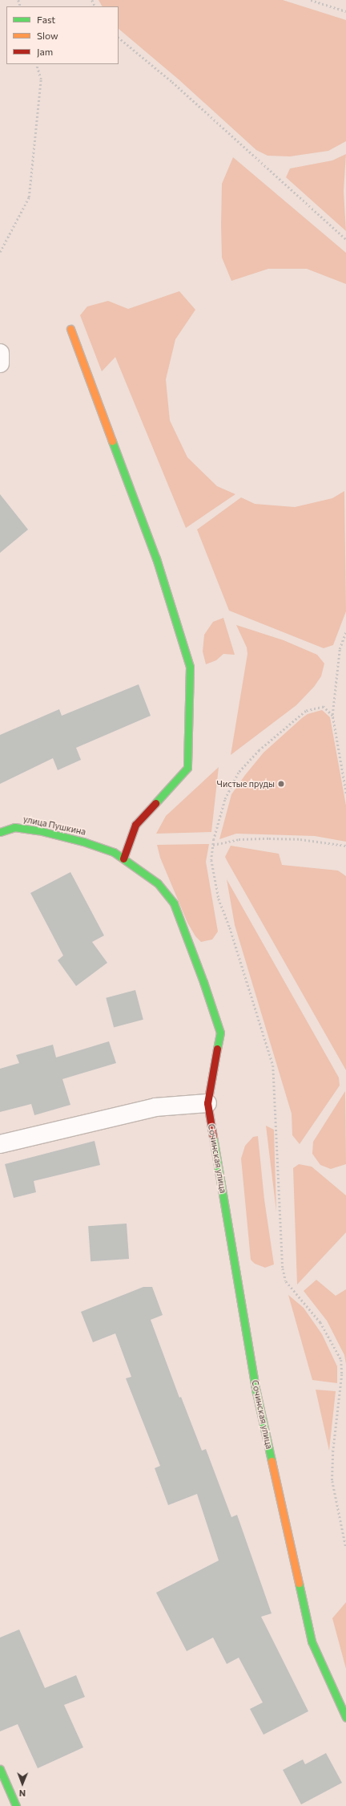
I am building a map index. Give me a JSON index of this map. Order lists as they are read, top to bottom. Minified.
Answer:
{"streets":{"street":["улица Пушкина","Сочинская улица"]},"crossings":[["улица Пушкина","Сочинская улица"]],"places":["Чистые пруды"],"legend":["Fast","Slow","Jam"],"north":"bottom"}
